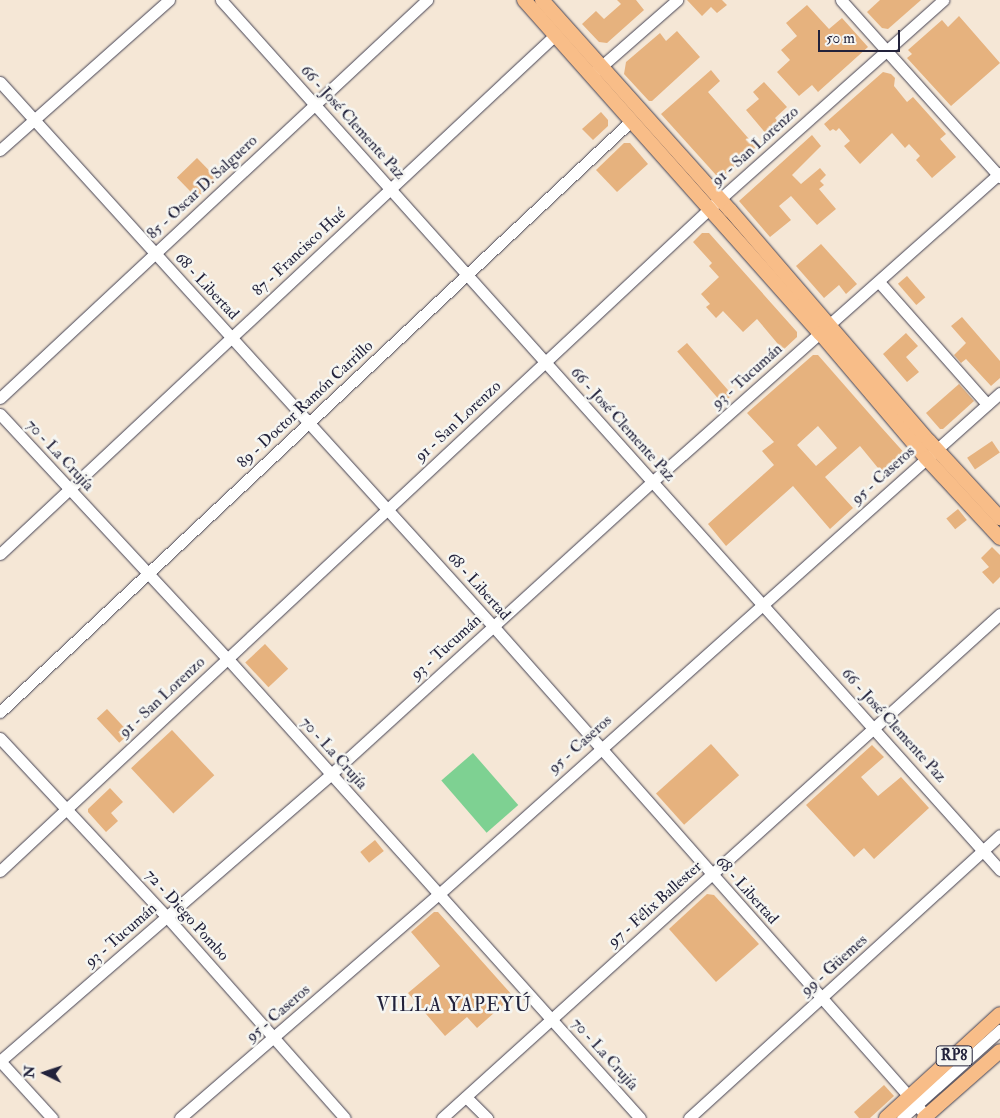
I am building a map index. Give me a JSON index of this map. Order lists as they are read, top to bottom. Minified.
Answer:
{"streets":{"main road":["RP8"],"street":["66 - José Clemente Paz","91 - San Lorenzo","85 - Oscar D. Salguero","87 - Francisco Hué","68 - Libertad","93 - Tucumán","89 - Doctor Ramón Carrillo","70 - La Crujía","95 - Caseros","97 - Félix Ballester","72 - Diego Pombo","99 - Güemes"]},"crossings":[["66 - José Clemente Paz","91 - San Lorenzo"],["66 - José Clemente Paz","85 - Oscar D. Salguero"],["66 - José Clemente Paz","87 - Francisco Hué"],["66 - José Clemente Paz","93 - Tucumán"],["66 - José Clemente Paz","89 - Doctor Ramón Carrillo"],["66 - José Clemente Paz","95 - Caseros"],["66 - José Clemente Paz","97 - Félix Ballester"],["66 - José Clemente Paz","99 - Güemes"],["91 - San Lorenzo","68 - Libertad"],["91 - San Lorenzo","70 - La Crujía"],["91 - San Lorenzo","72 - Diego Pombo"],["85 - Oscar D. Salguero","68 - Libertad"],["87 - Francisco Hué","68 - Libertad"],["87 - Francisco Hué","70 - La Crujía"],["68 - Libertad","93 - Tucumán"],["68 - Libertad","89 - Doctor Ramón Carrillo"],["68 - Libertad","95 - Caseros"],["68 - Libertad","97 - Félix Ballester"],["68 - Libertad","99 - Güemes"],["68 - Libertad","RP8"],["93 - Tucumán","70 - La Crujía"],["93 - Tucumán","72 - Diego Pombo"],["89 - Doctor Ramón Carrillo","70 - La Crujía"],["70 - La Crujía","95 - Caseros"],["70 - La Crujía","97 - Félix Ballester"],["95 - Caseros","72 - Diego Pombo"]],"districts":["VILLA YAPEYÚ"],"scale_bar":"50 m","north":"left"}
